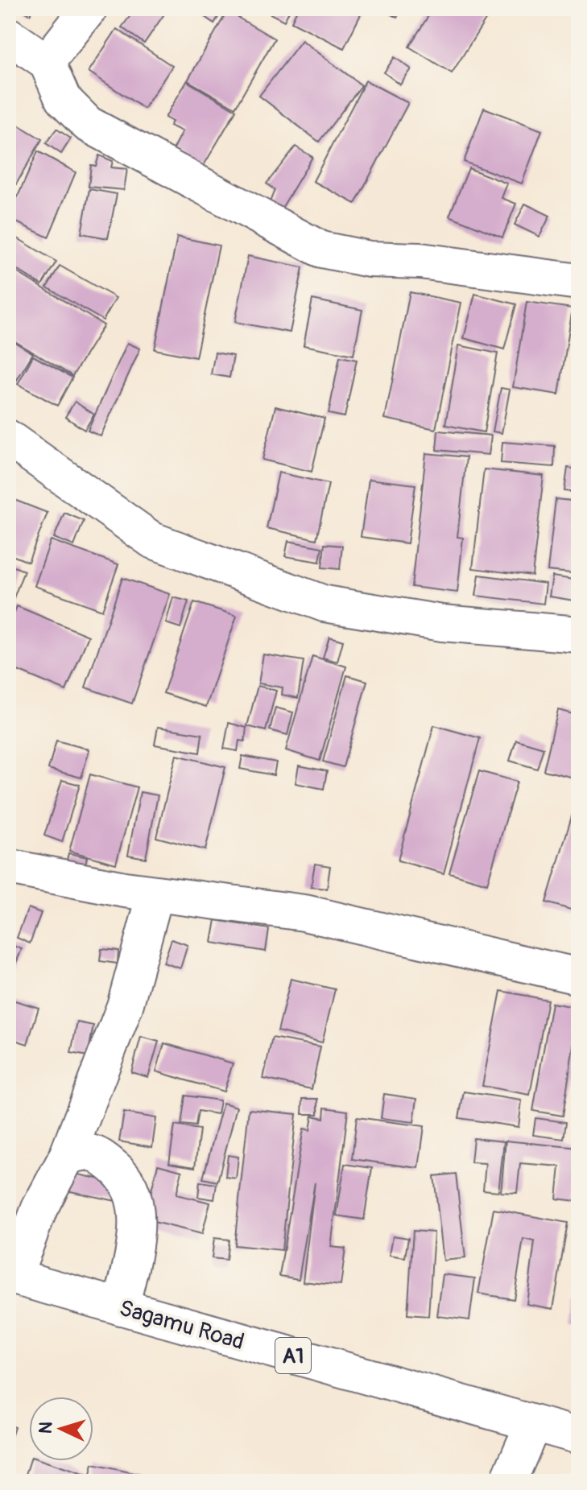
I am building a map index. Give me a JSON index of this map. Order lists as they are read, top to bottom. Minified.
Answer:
{"streets":{"main road":["Sagamu Road","A1"]},"north":"left"}
